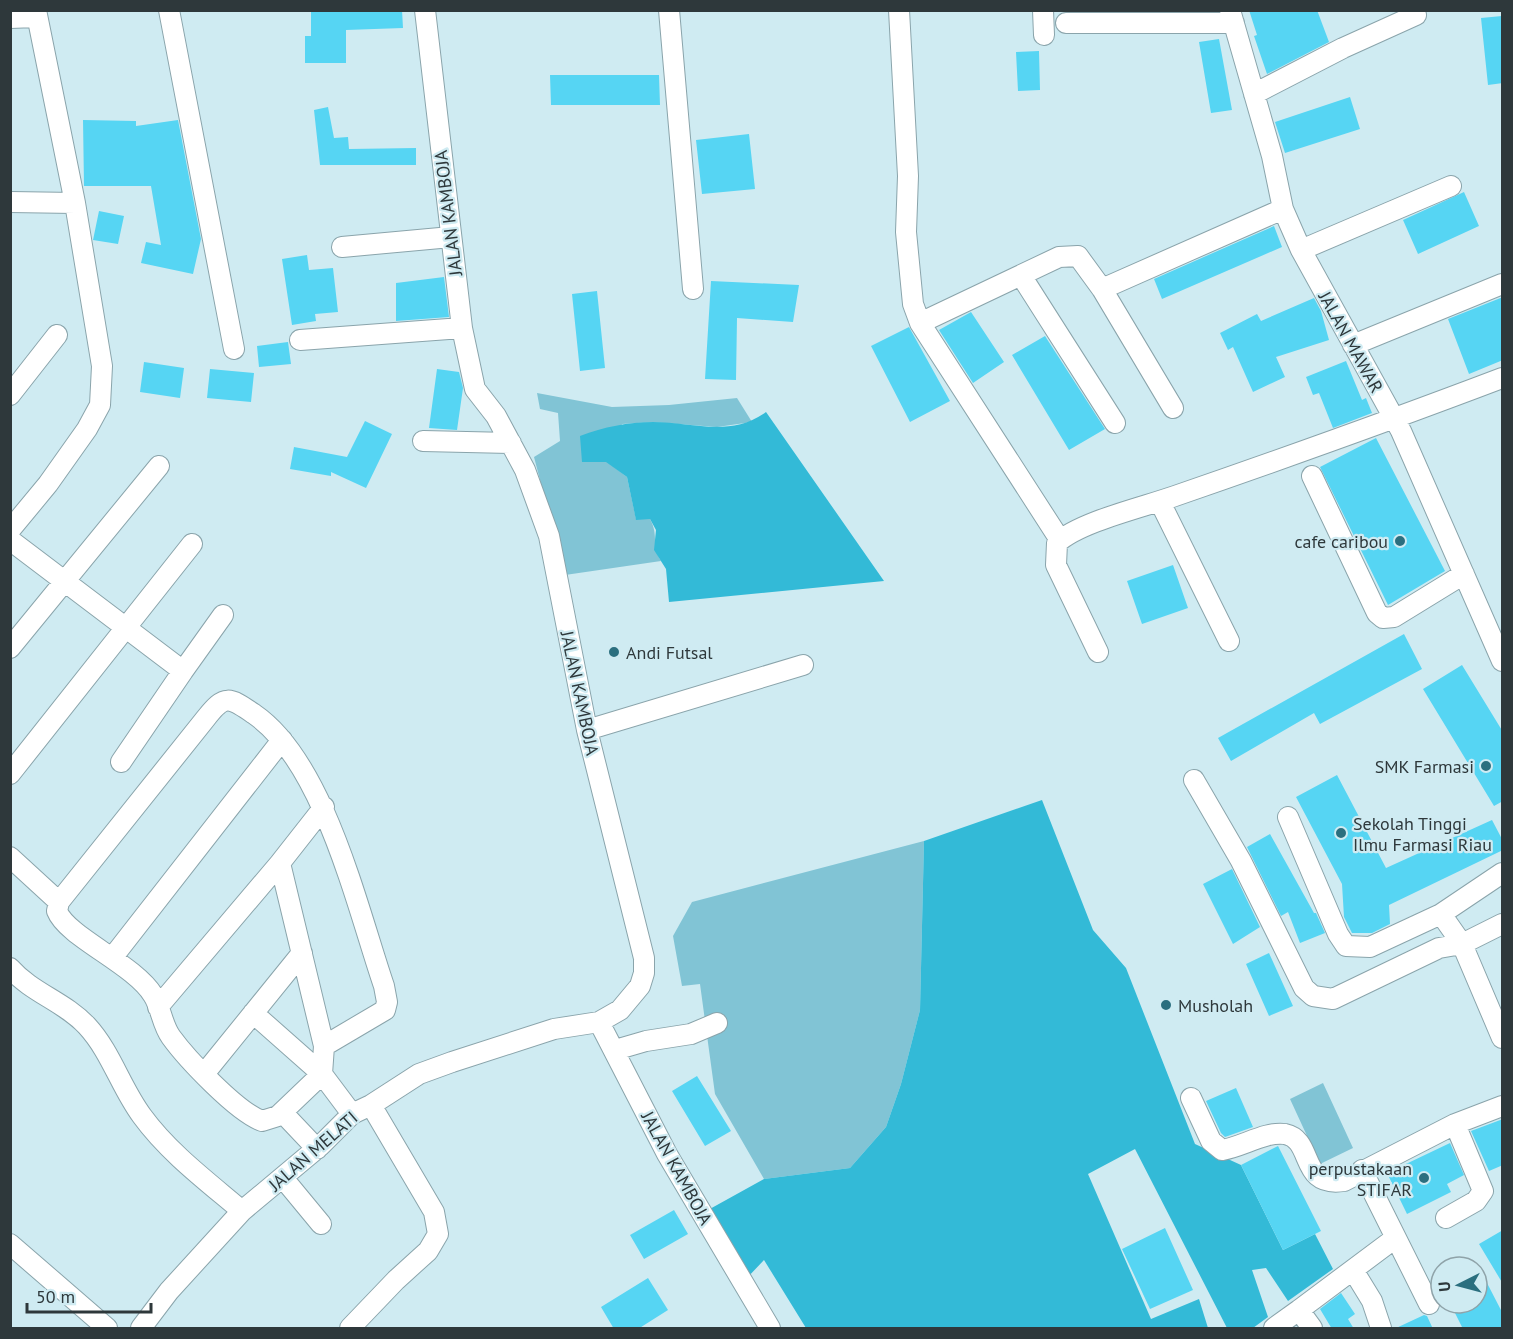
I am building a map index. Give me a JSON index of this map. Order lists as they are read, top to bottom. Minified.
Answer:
{"streets":{"street":["JALAN KAMBOJA","JALAN MAWAR","JALAN MELATI"]},"crossings":[["JALAN KAMBOJA","JALAN MELATI"]],"places":["cafe caribou","Andi Futsal","SMK Farmasi","Sekolah Tinggi Ilmu Farmasi Riau","Musholah","perpustakaan STIFAR"],"scale_bar":"50 m","north":"left"}
